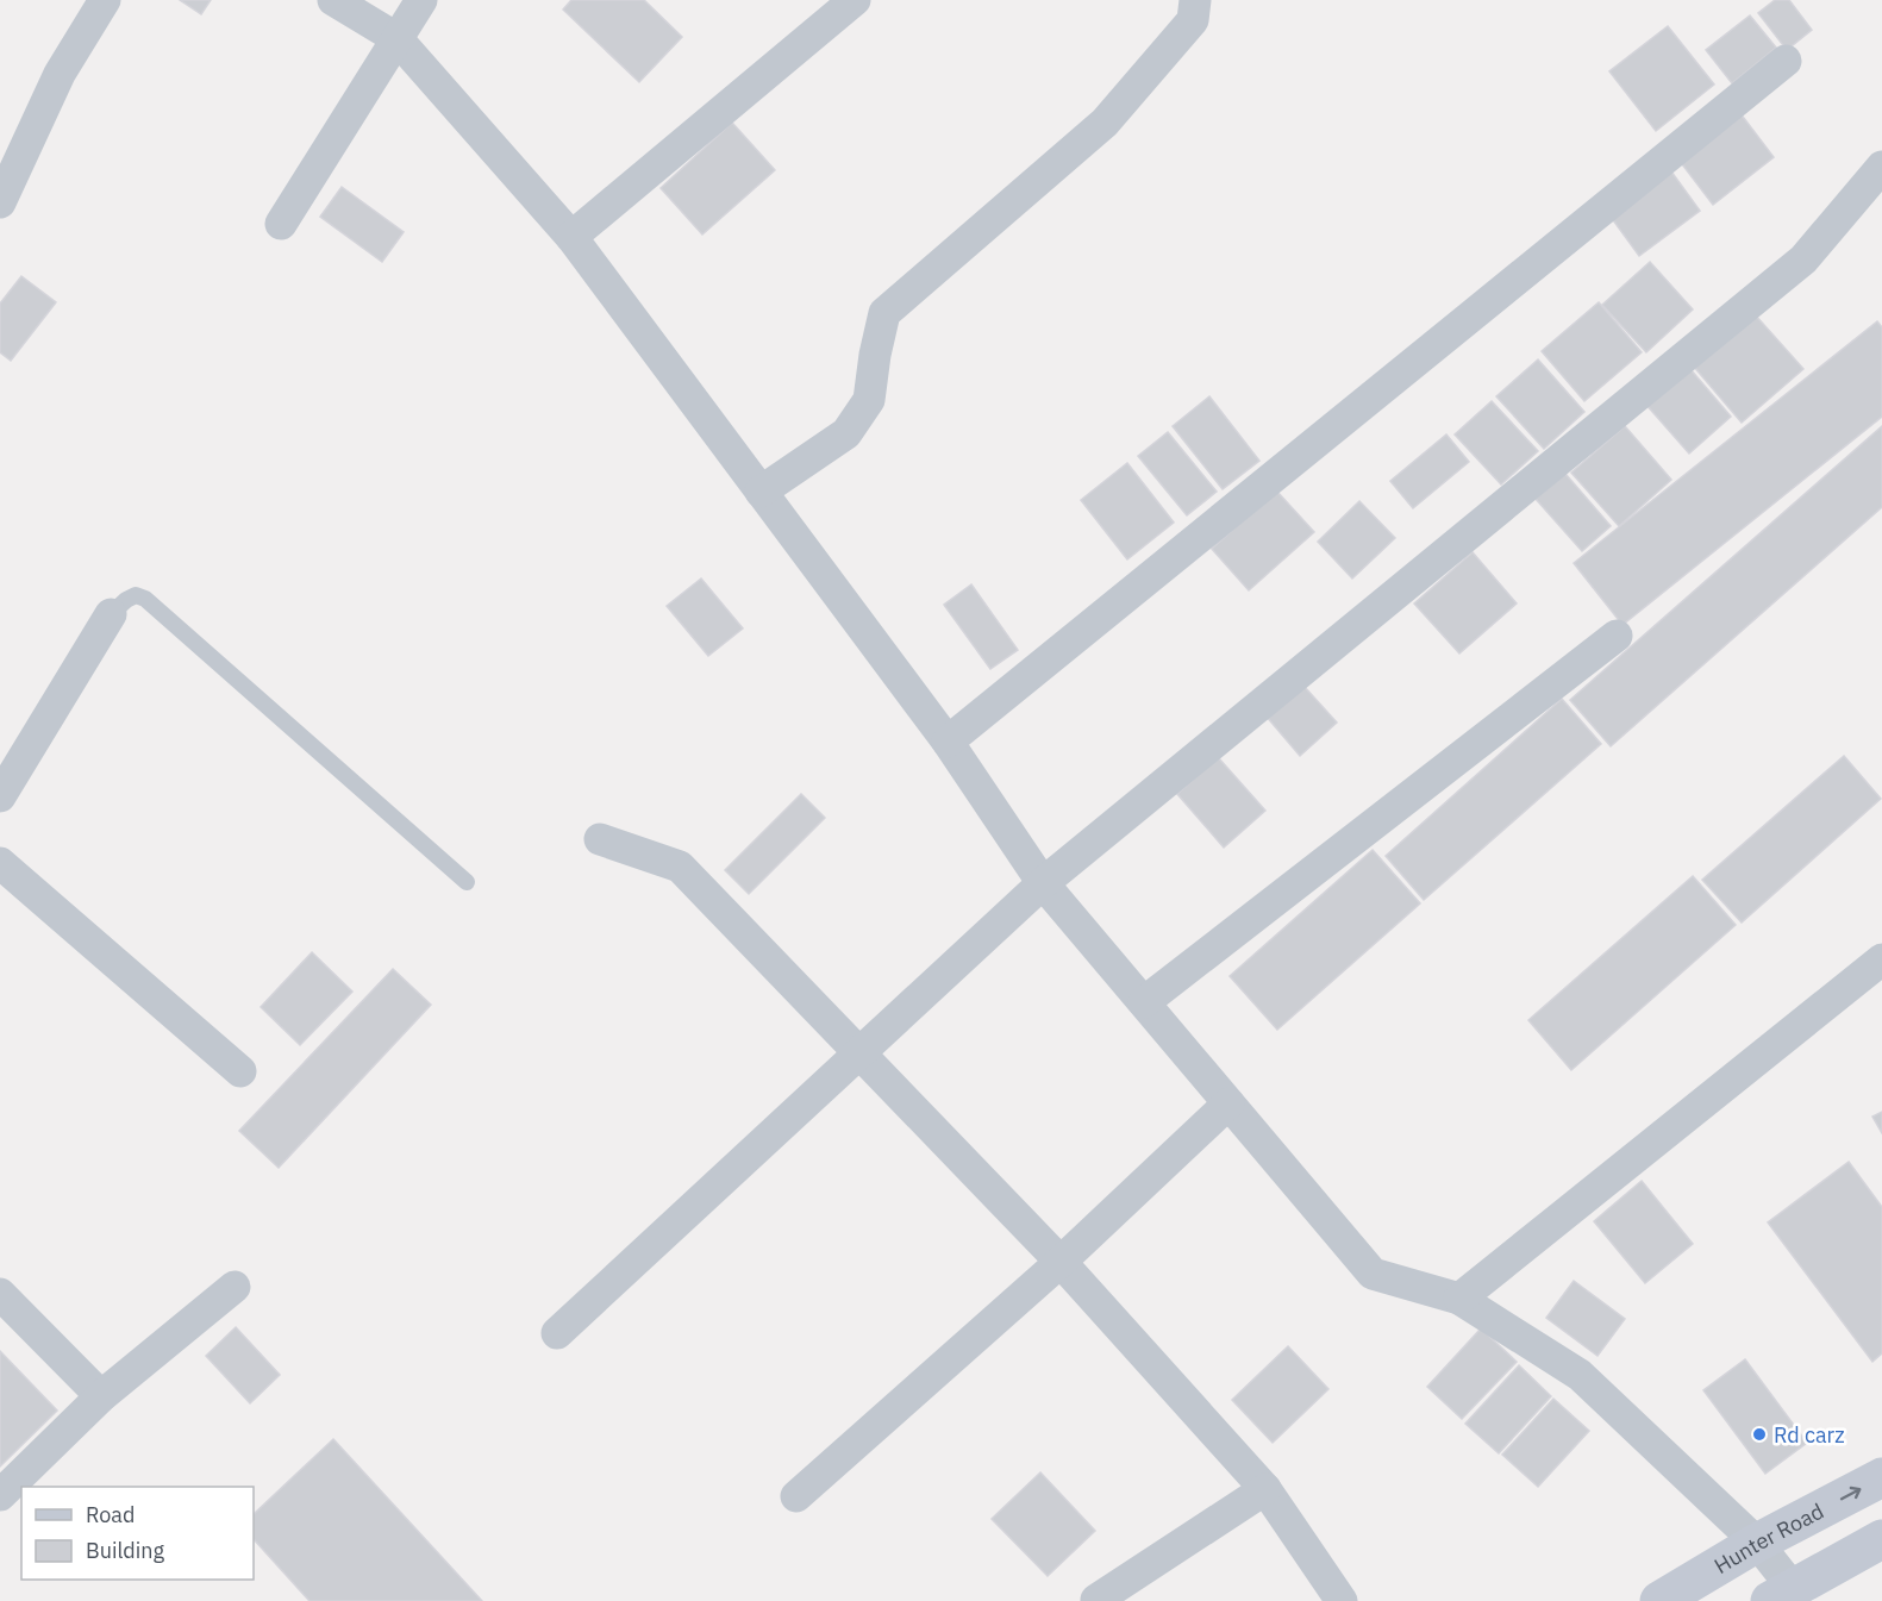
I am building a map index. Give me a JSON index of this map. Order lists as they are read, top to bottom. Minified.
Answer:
{"streets":{"main road":["Hunter Road"]},"places":["Rd carz"],"legend":["Road","Building"]}
